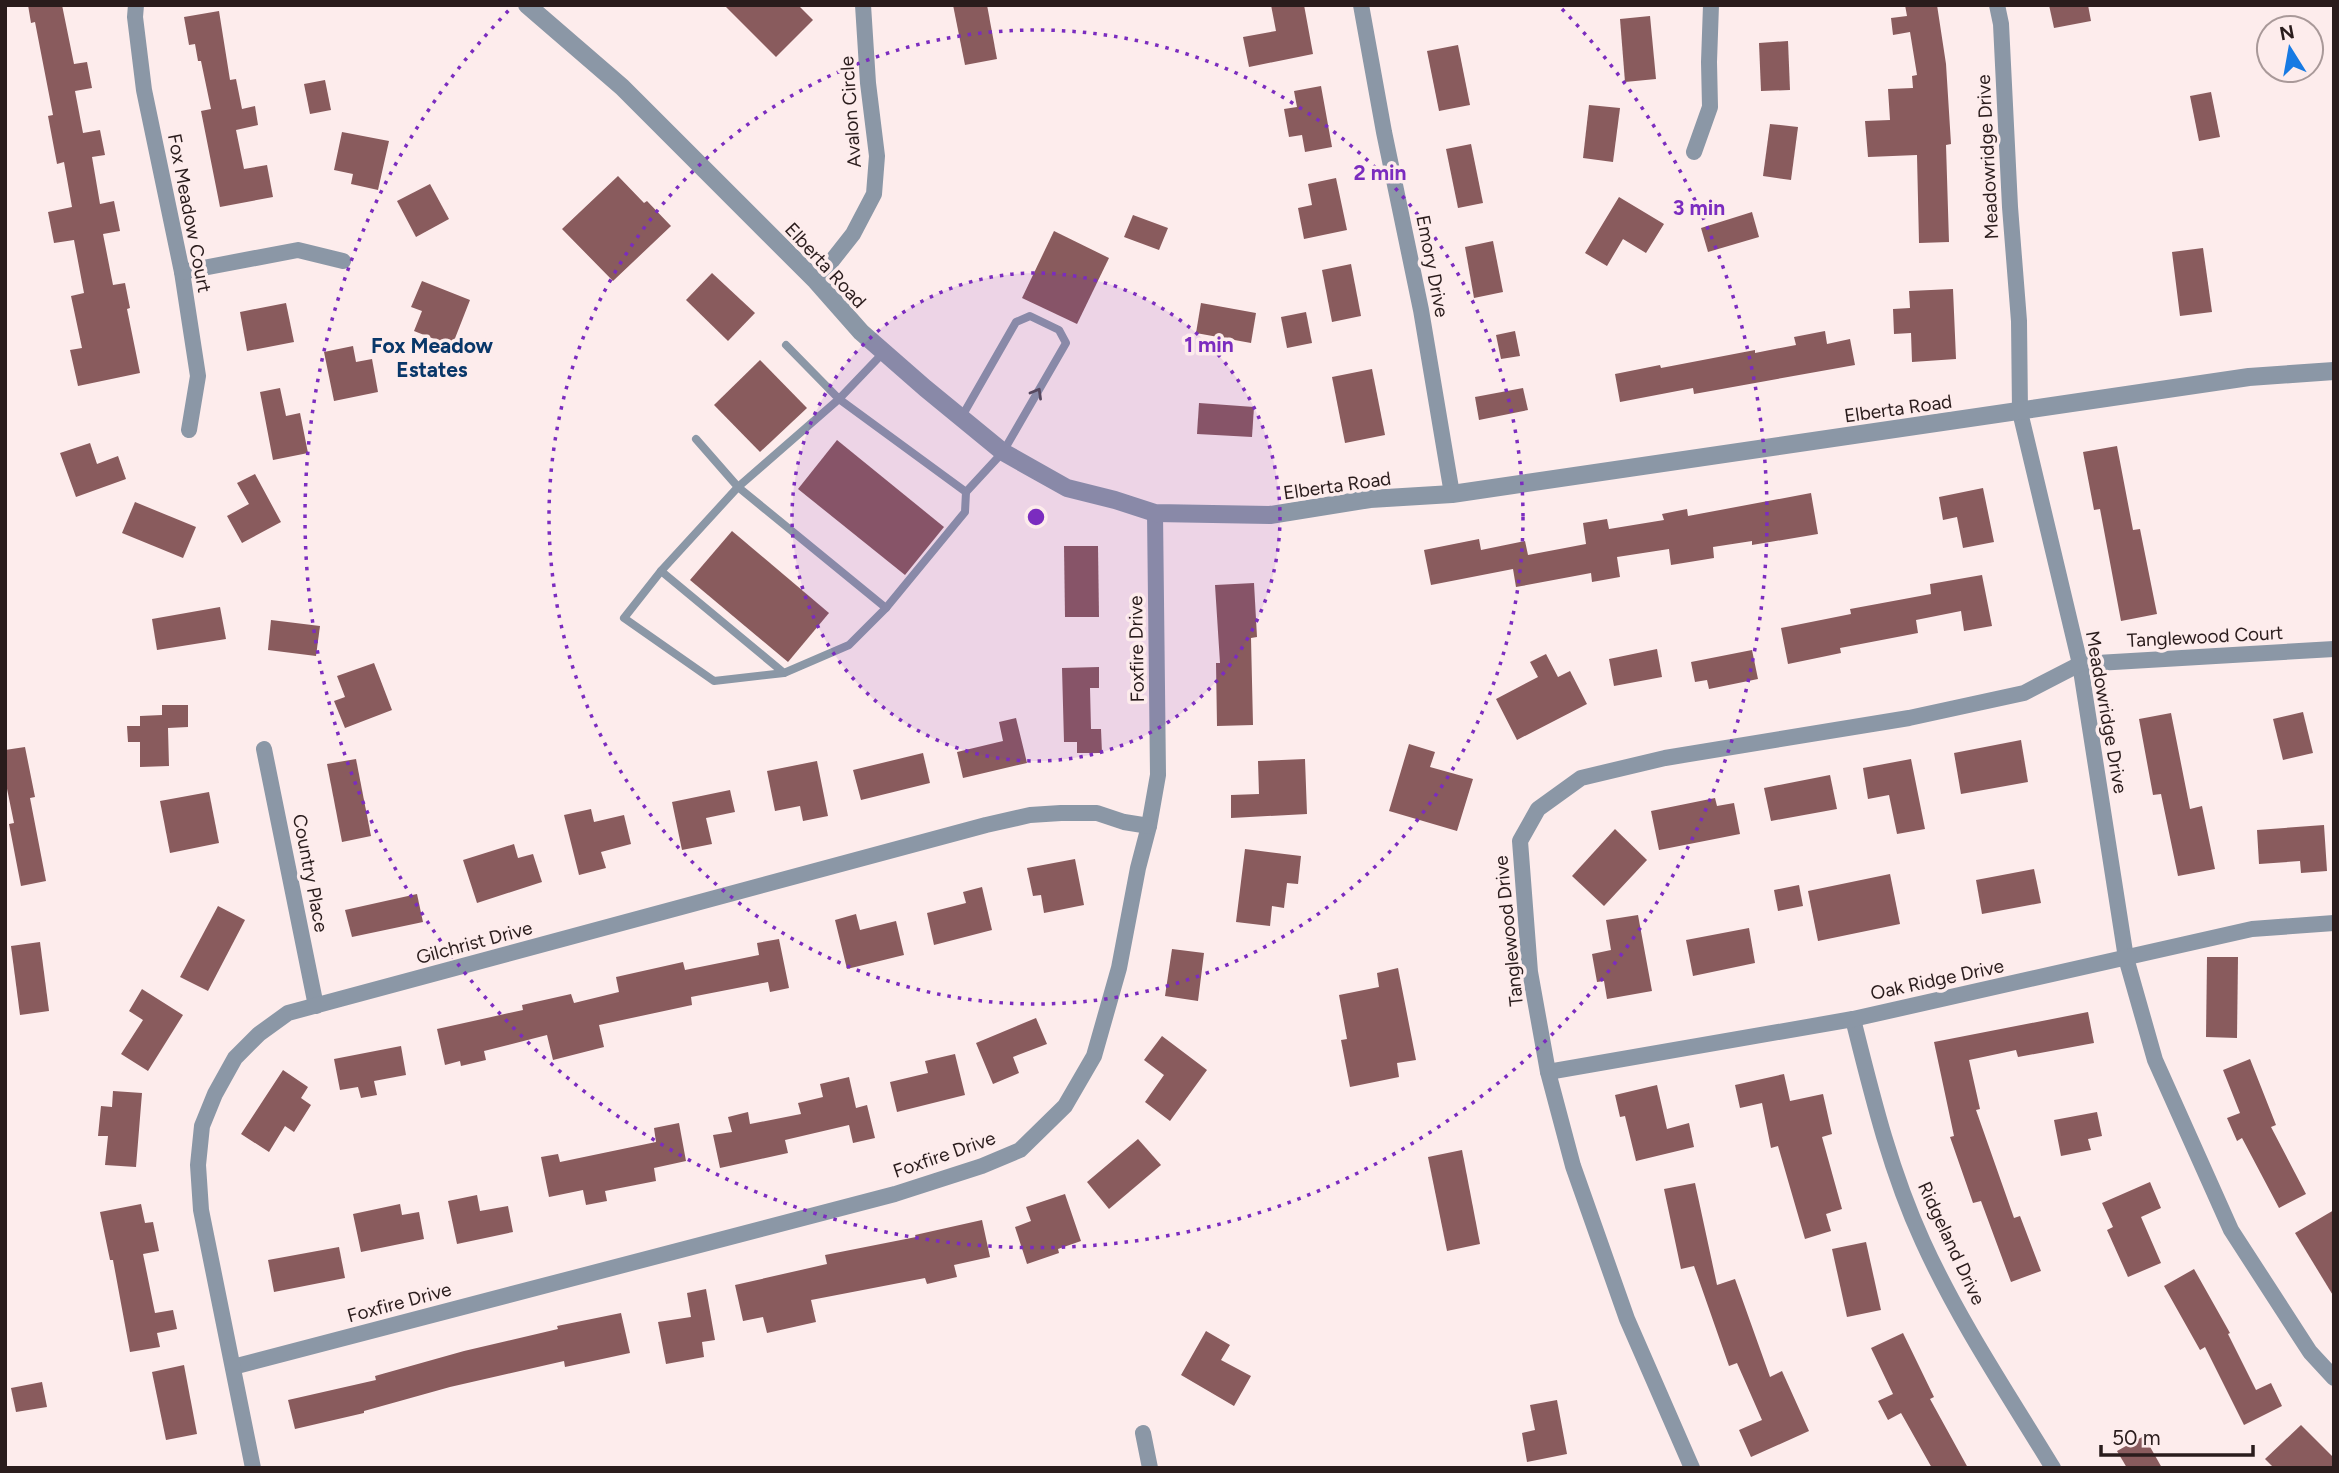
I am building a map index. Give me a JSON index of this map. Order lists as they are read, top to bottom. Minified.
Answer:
{"streets":{"street":["Avalon Circle","Meadowridge Drive","Fox Meadow Court","Elberta Road","Emory Drive","Tanglewood Court","Foxfire Drive","Country Place","Tanglewood Drive","Gilchrist Drive","Oak Ridge Drive","Ridgeland Drive"]},"crossings":[["Avalon Circle","Elberta Road"],["Meadowridge Drive","Elberta Road"],["Meadowridge Drive","Tanglewood Court"],["Meadowridge Drive","Tanglewood Drive"],["Meadowridge Drive","Oak Ridge Drive"],["Elberta Road","Emory Drive"],["Elberta Road","Foxfire Drive"],["Tanglewood Court","Tanglewood Drive"],["Foxfire Drive","Gilchrist Drive"],["Country Place","Gilchrist Drive"],["Tanglewood Drive","Oak Ridge Drive"],["Oak Ridge Drive","Ridgeland Drive"]],"districts":["Fox Meadow Estates"],"scale_bar":"50 m","north":"top","rings":["2 min","3 min","1 min"]}
